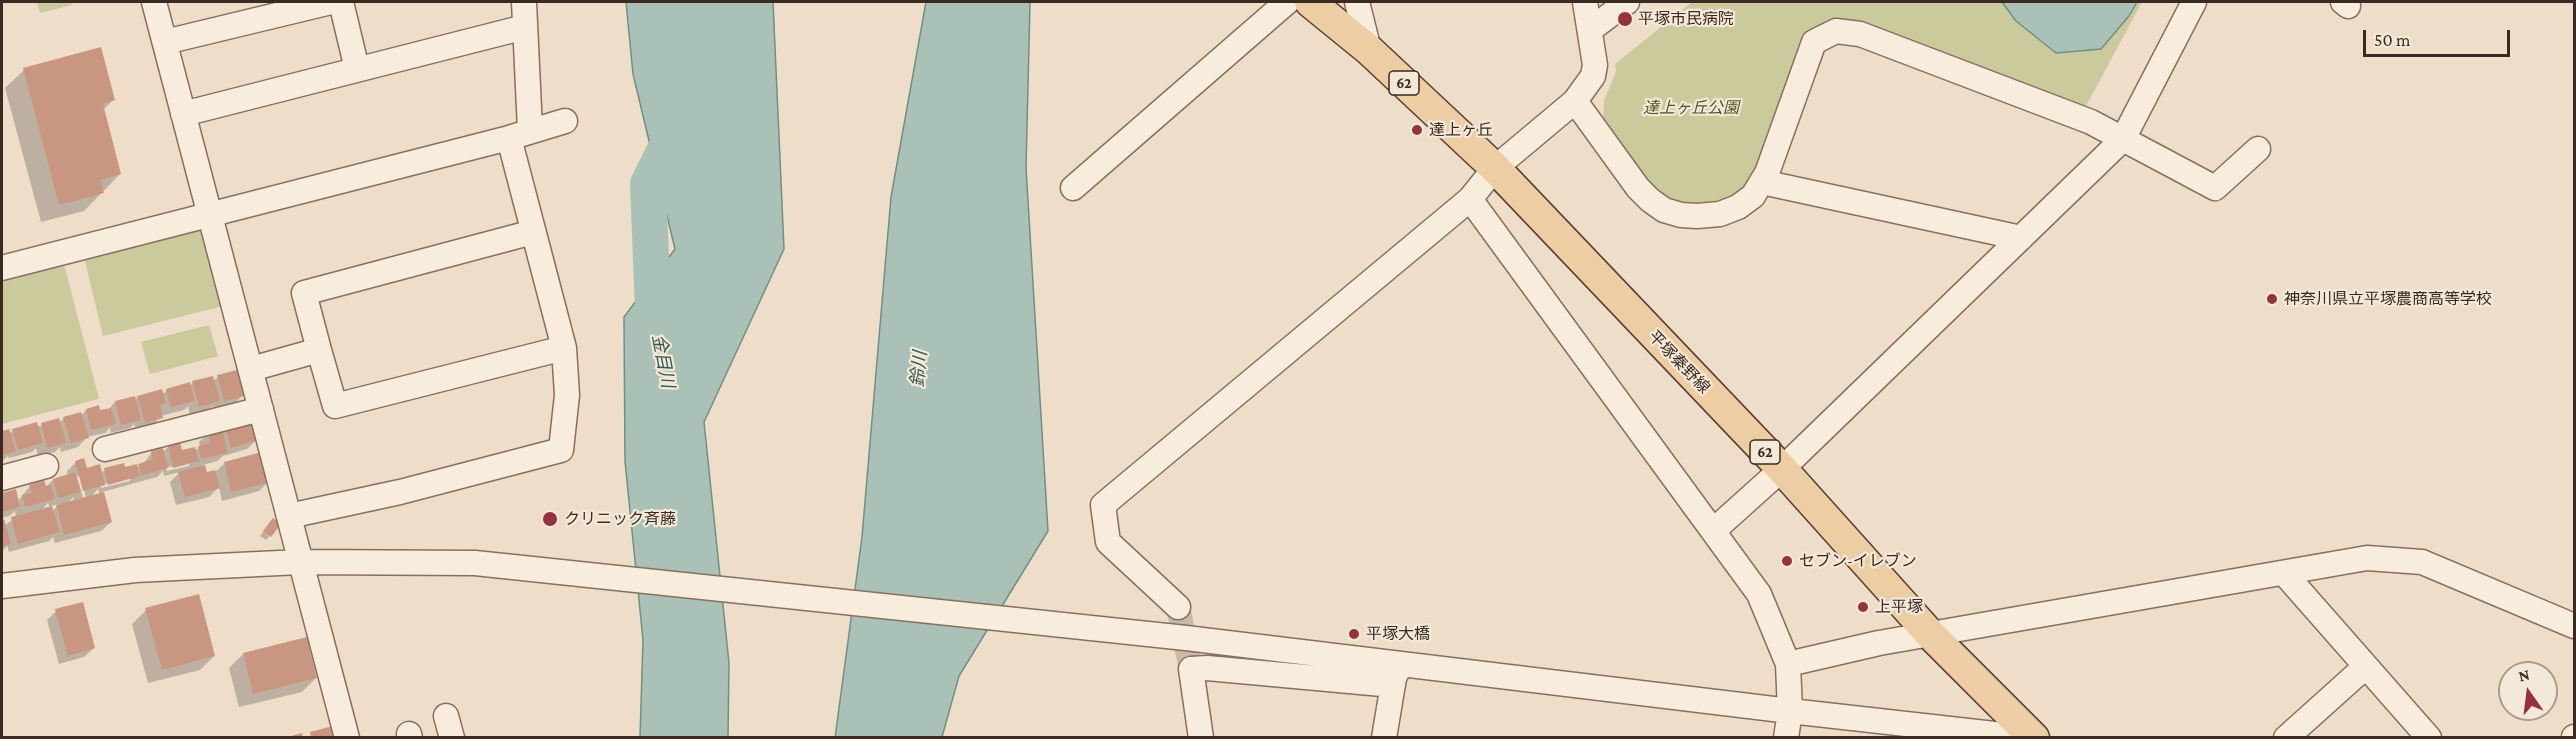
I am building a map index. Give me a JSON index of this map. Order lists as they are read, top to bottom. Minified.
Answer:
{"streets":{"main road":["62","平塚秦野線"]},"water":["金目川","鈴川"],"parks":["達上ヶ丘公園"],"places":["平塚市民病院","達上ヶ丘","神奈川県立平塚農商高等学校","クリニック斉藤","セブン-イレブン","上平塚","平塚大橋"],"scale_bar":"50 m","north":"top"}
